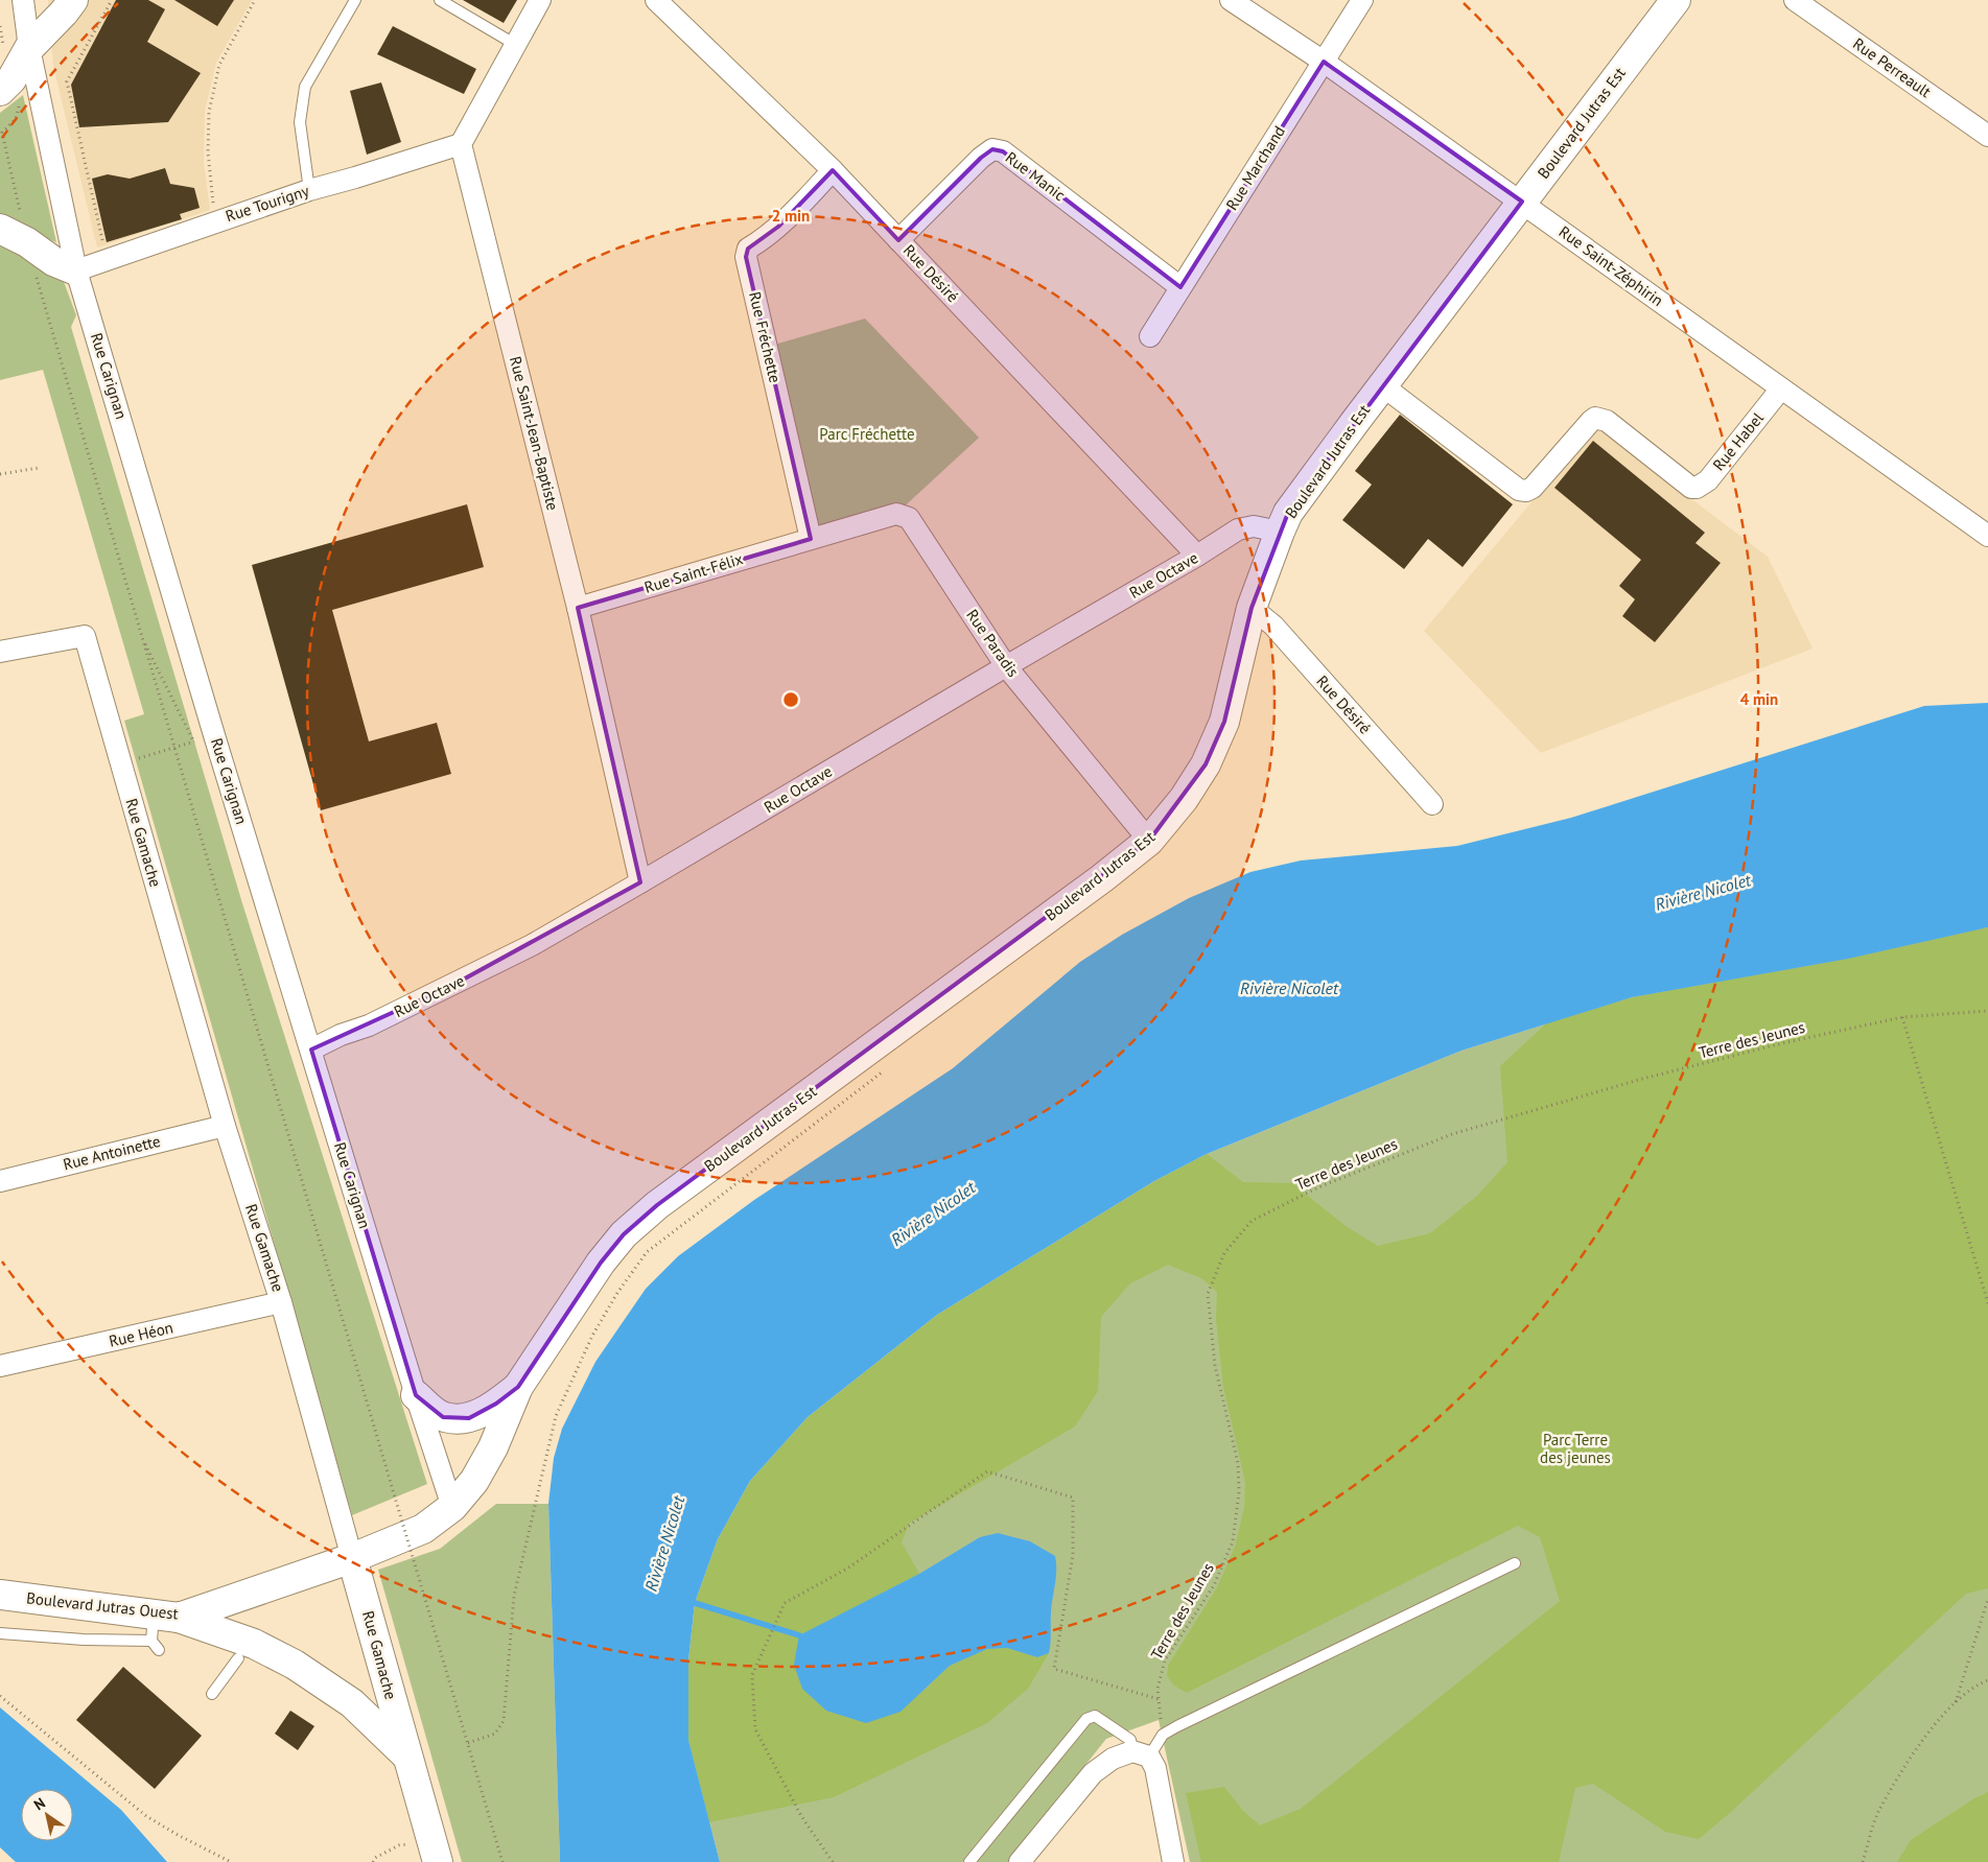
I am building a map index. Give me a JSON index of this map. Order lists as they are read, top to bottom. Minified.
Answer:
{"streets":{"main road":["Boulevard Jutras Est","Rue Gamache","Boulevard Jutras Ouest"],"street":["Rue Perreault","Rue Marchand","Rue Manic","Rue Tourigny","Rue Saint-Zéphirin","Rue Désiré","Rue Fréchette","Rue Carignan","Rue Saint-Jean-Baptiste","Rue Habel","Rue Saint-Félix","Rue Octave","Rue Paradis","Rue Antoinette","Rue Héon"],"path":["Terre des Jeunes"]},"crossings":[["Boulevard Jutras Est","Rue Saint-Zéphirin"],["Boulevard Jutras Est","Rue Désiré"],["Boulevard Jutras Est","Rue Carignan"],["Boulevard Jutras Est","Rue Habel"],["Boulevard Jutras Est","Rue Octave"],["Boulevard Jutras Est","Rue Paradis"],["Boulevard Jutras Est","Rue Gamache"],["Boulevard Jutras Est","Boulevard Jutras Ouest"],["Rue Marchand","Rue Manic"],["Rue Marchand","Rue Saint-Zéphirin"],["Rue Manic","Rue Désiré"],["Rue Tourigny","Rue Carignan"],["Rue Tourigny","Rue Saint-Jean-Baptiste"],["Rue Saint-Zéphirin","Rue Habel"],["Rue Désiré","Rue Fréchette"],["Rue Désiré","Rue Octave"],["Rue Fréchette","Rue Saint-Félix"],["Rue Fréchette","Rue Paradis"],["Rue Carignan","Rue Octave"],["Rue Saint-Jean-Baptiste","Rue Saint-Félix"],["Rue Saint-Jean-Baptiste","Rue Octave"],["Rue Saint-Félix","Rue Paradis"],["Rue Octave","Rue Paradis"],["Rue Gamache","Rue Antoinette"],["Rue Gamache","Rue Héon"],["Rue Gamache","Boulevard Jutras Ouest"]],"water":["Rivière Nicolet"],"parks":["Parc Fréchette","Parc Terre des jeunes"],"north":"top left","rings":["2 min","4 min"]}
